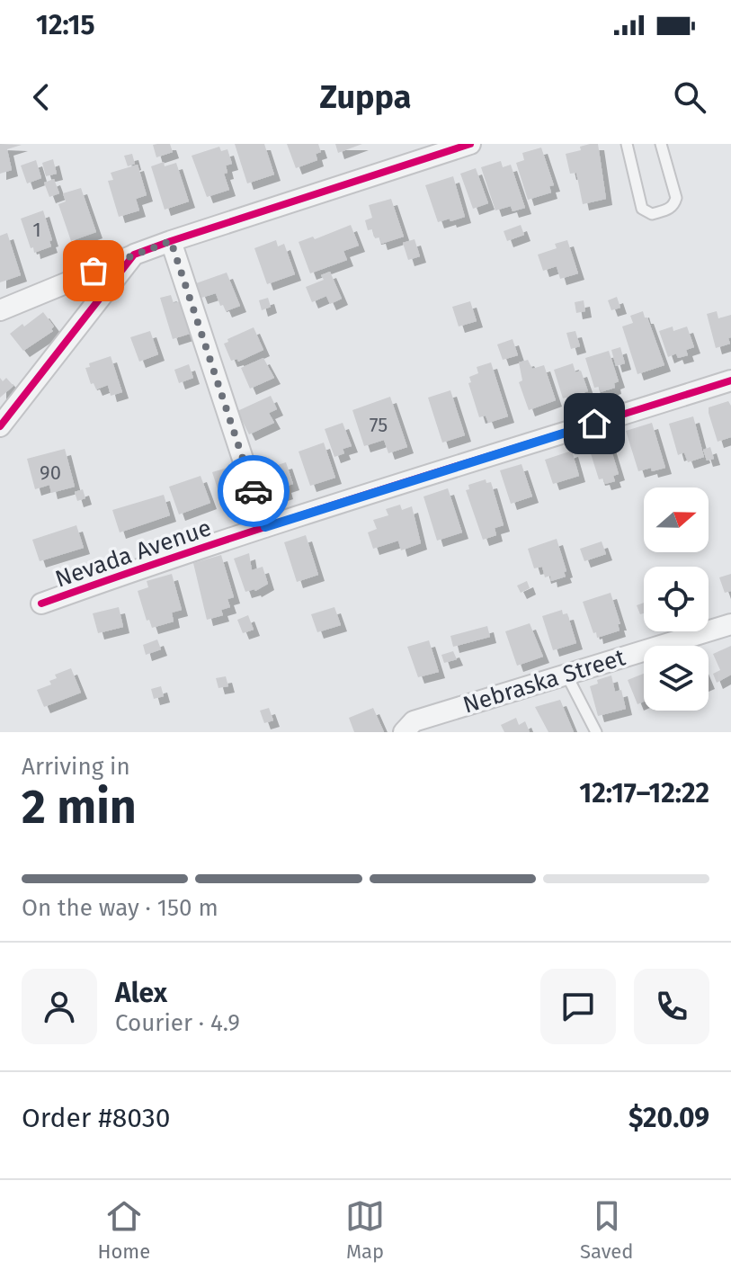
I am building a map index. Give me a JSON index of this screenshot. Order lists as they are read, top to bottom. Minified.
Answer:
{"streets":{"street":["Nevada Avenue","Nebraska Street"]},"house_numbers":["1","75","90"],"north":"right","page":{"status":"12:15","header":"Zuppa","heading":["2 min","Arriving in","12:17–12:22"],"panel":["Alex","Courier · 4.9","Order #8030","$20.09"],"bar":"On the way · 150 m","tabs":["Home","Map","Saved"]}}
